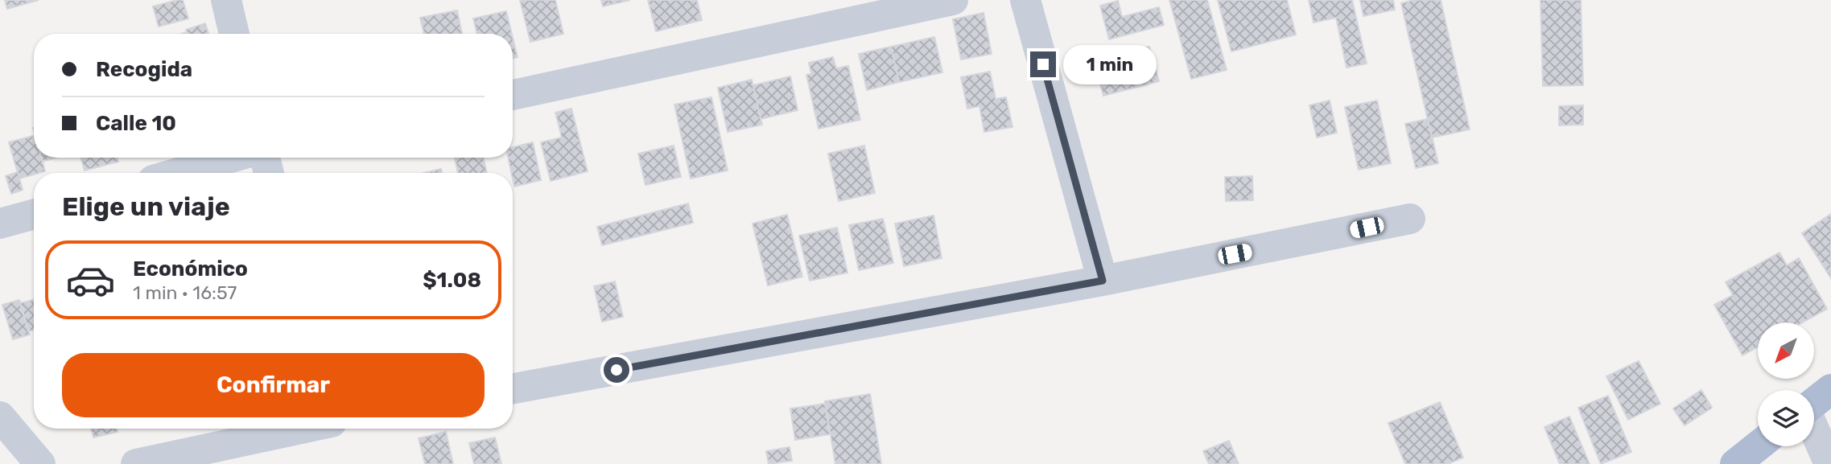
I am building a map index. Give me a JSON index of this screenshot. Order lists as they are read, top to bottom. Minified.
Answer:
{"north":"bottom left","page":{"banner":["Recogida","Calle 10"],"bubble":"1 min","heading":"Elige un viaje","list":[{"name":"Económico","note":"1 min · 16:57","value":"$1.08"}],"buttons":"Confirmar"}}
